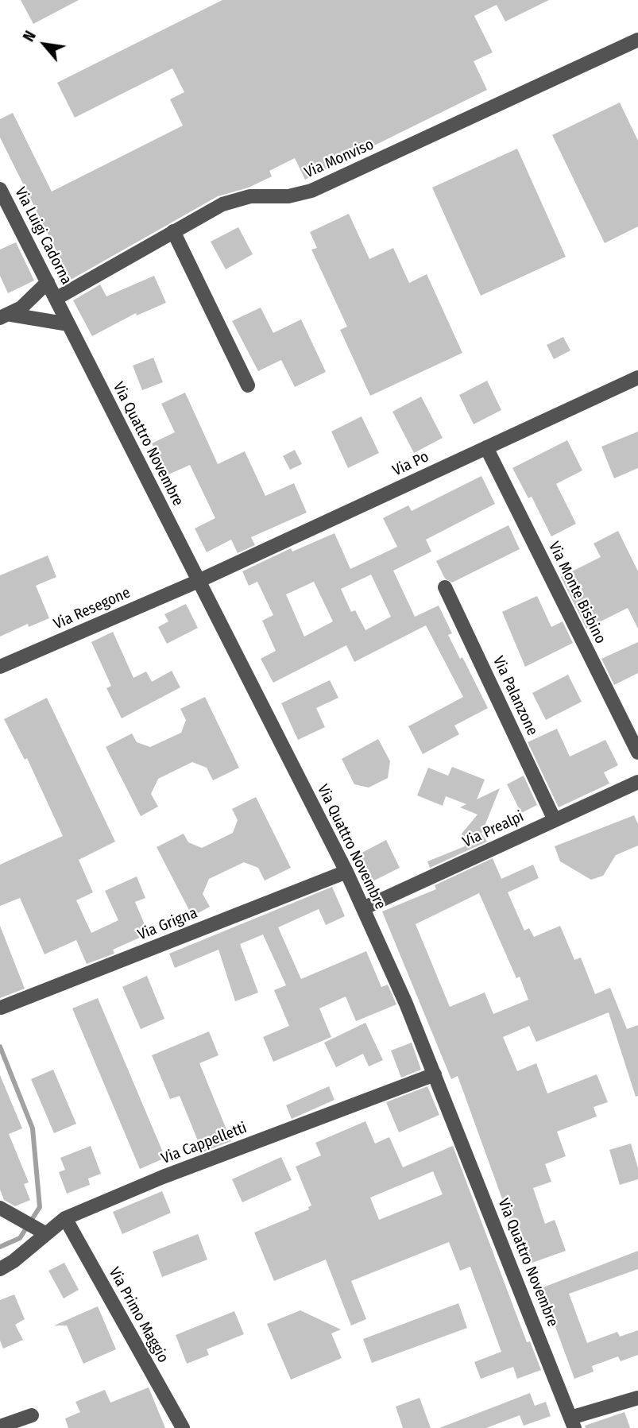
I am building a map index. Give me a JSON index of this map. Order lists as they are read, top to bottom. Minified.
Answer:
{"streets":{"street":["Via Monviso","Via Luigi Cadorna","Via Quattro Novembre","Via Po","Via Monte Bisbino","Via Resegone","Via Palanzone","Via Prealpi","Via Grigna","Via Cappelletti","Via Primo Maggio"]},"crossings":[["Via Monviso","Via Luigi Cadorna"],["Via Monviso","Via Quattro Novembre"],["Via Luigi Cadorna","Via Quattro Novembre"],["Via Quattro Novembre","Via Po"],["Via Quattro Novembre","Via Resegone"],["Via Quattro Novembre","Via Prealpi"],["Via Quattro Novembre","Via Grigna"],["Via Quattro Novembre","Via Cappelletti"],["Via Po","Via Monte Bisbino"],["Via Po","Via Resegone"],["Via Palanzone","Via Prealpi"],["Via Cappelletti","Via Primo Maggio"]],"north":"top left"}
